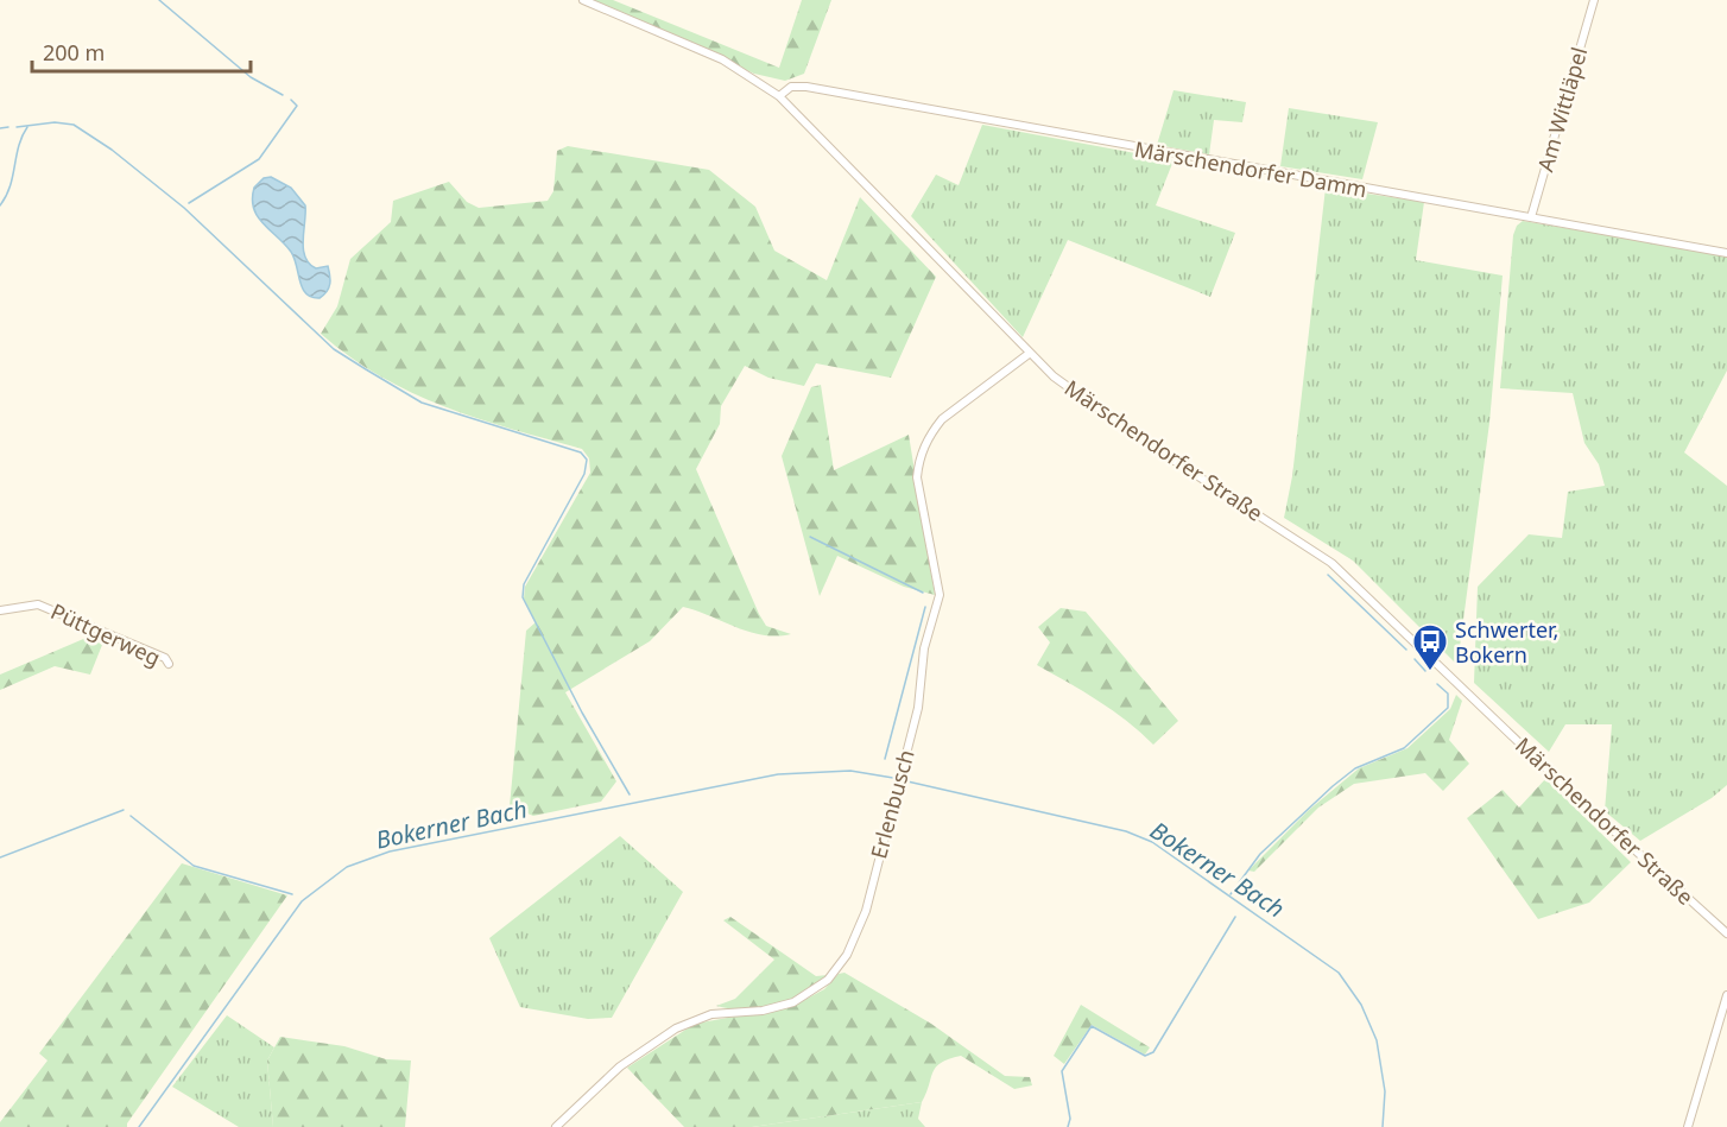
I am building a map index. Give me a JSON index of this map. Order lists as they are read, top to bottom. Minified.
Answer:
{"streets":{"street":["Am Wittläpel","Märschendorfer Damm","Märschendorfer Straße","Püttgerweg","Erlenbusch"]},"crossings":[["Am Wittläpel","Märschendorfer Damm"],["Märschendorfer Damm","Märschendorfer Straße"],["Märschendorfer Straße","Erlenbusch"]],"water":["Bokerner Bach"],"places":{"bus stop":["Schwerter, Bokern"]},"scale_bar":"200 m"}
